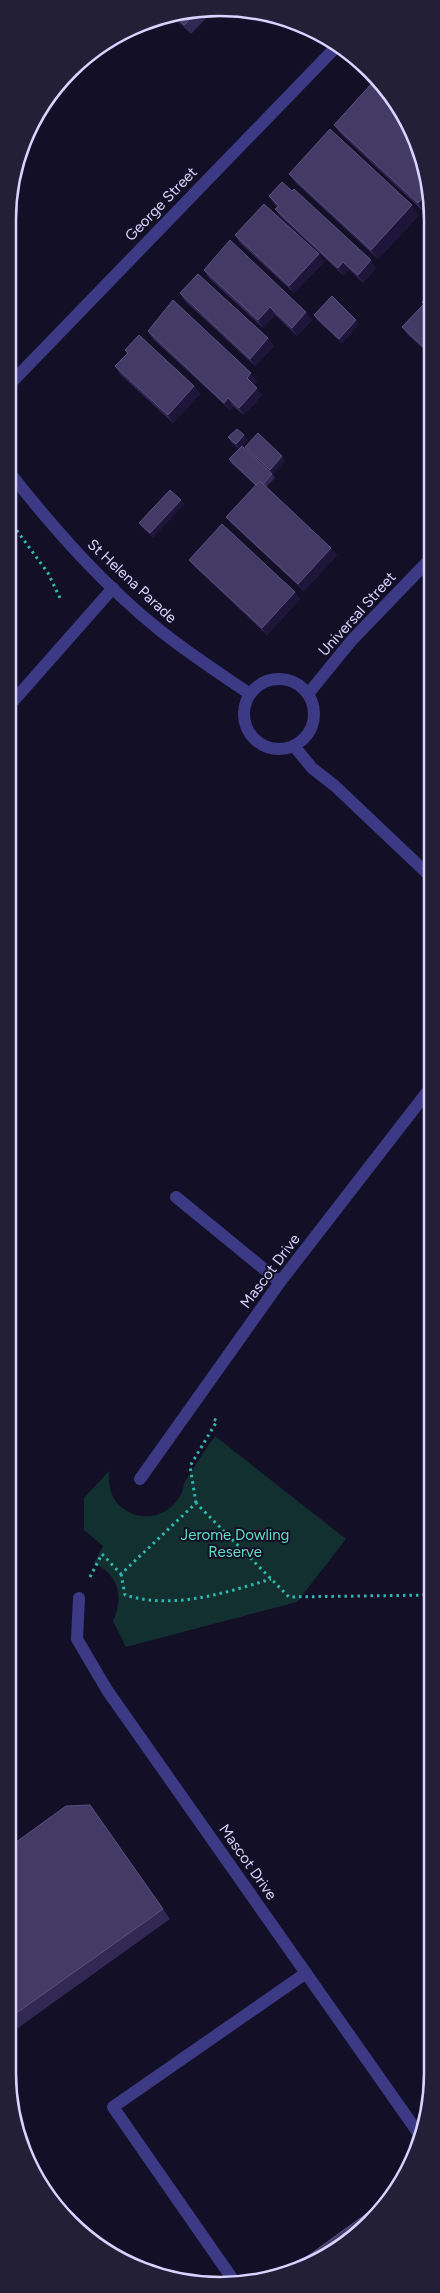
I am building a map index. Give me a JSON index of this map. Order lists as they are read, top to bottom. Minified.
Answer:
{"streets":{"street":["George Street","St Helena Parade","Universal Street","Mascot Drive"]},"crossings":[["St Helena Parade","Universal Street"]],"parks":["Jerome Dowling Reserve"]}
